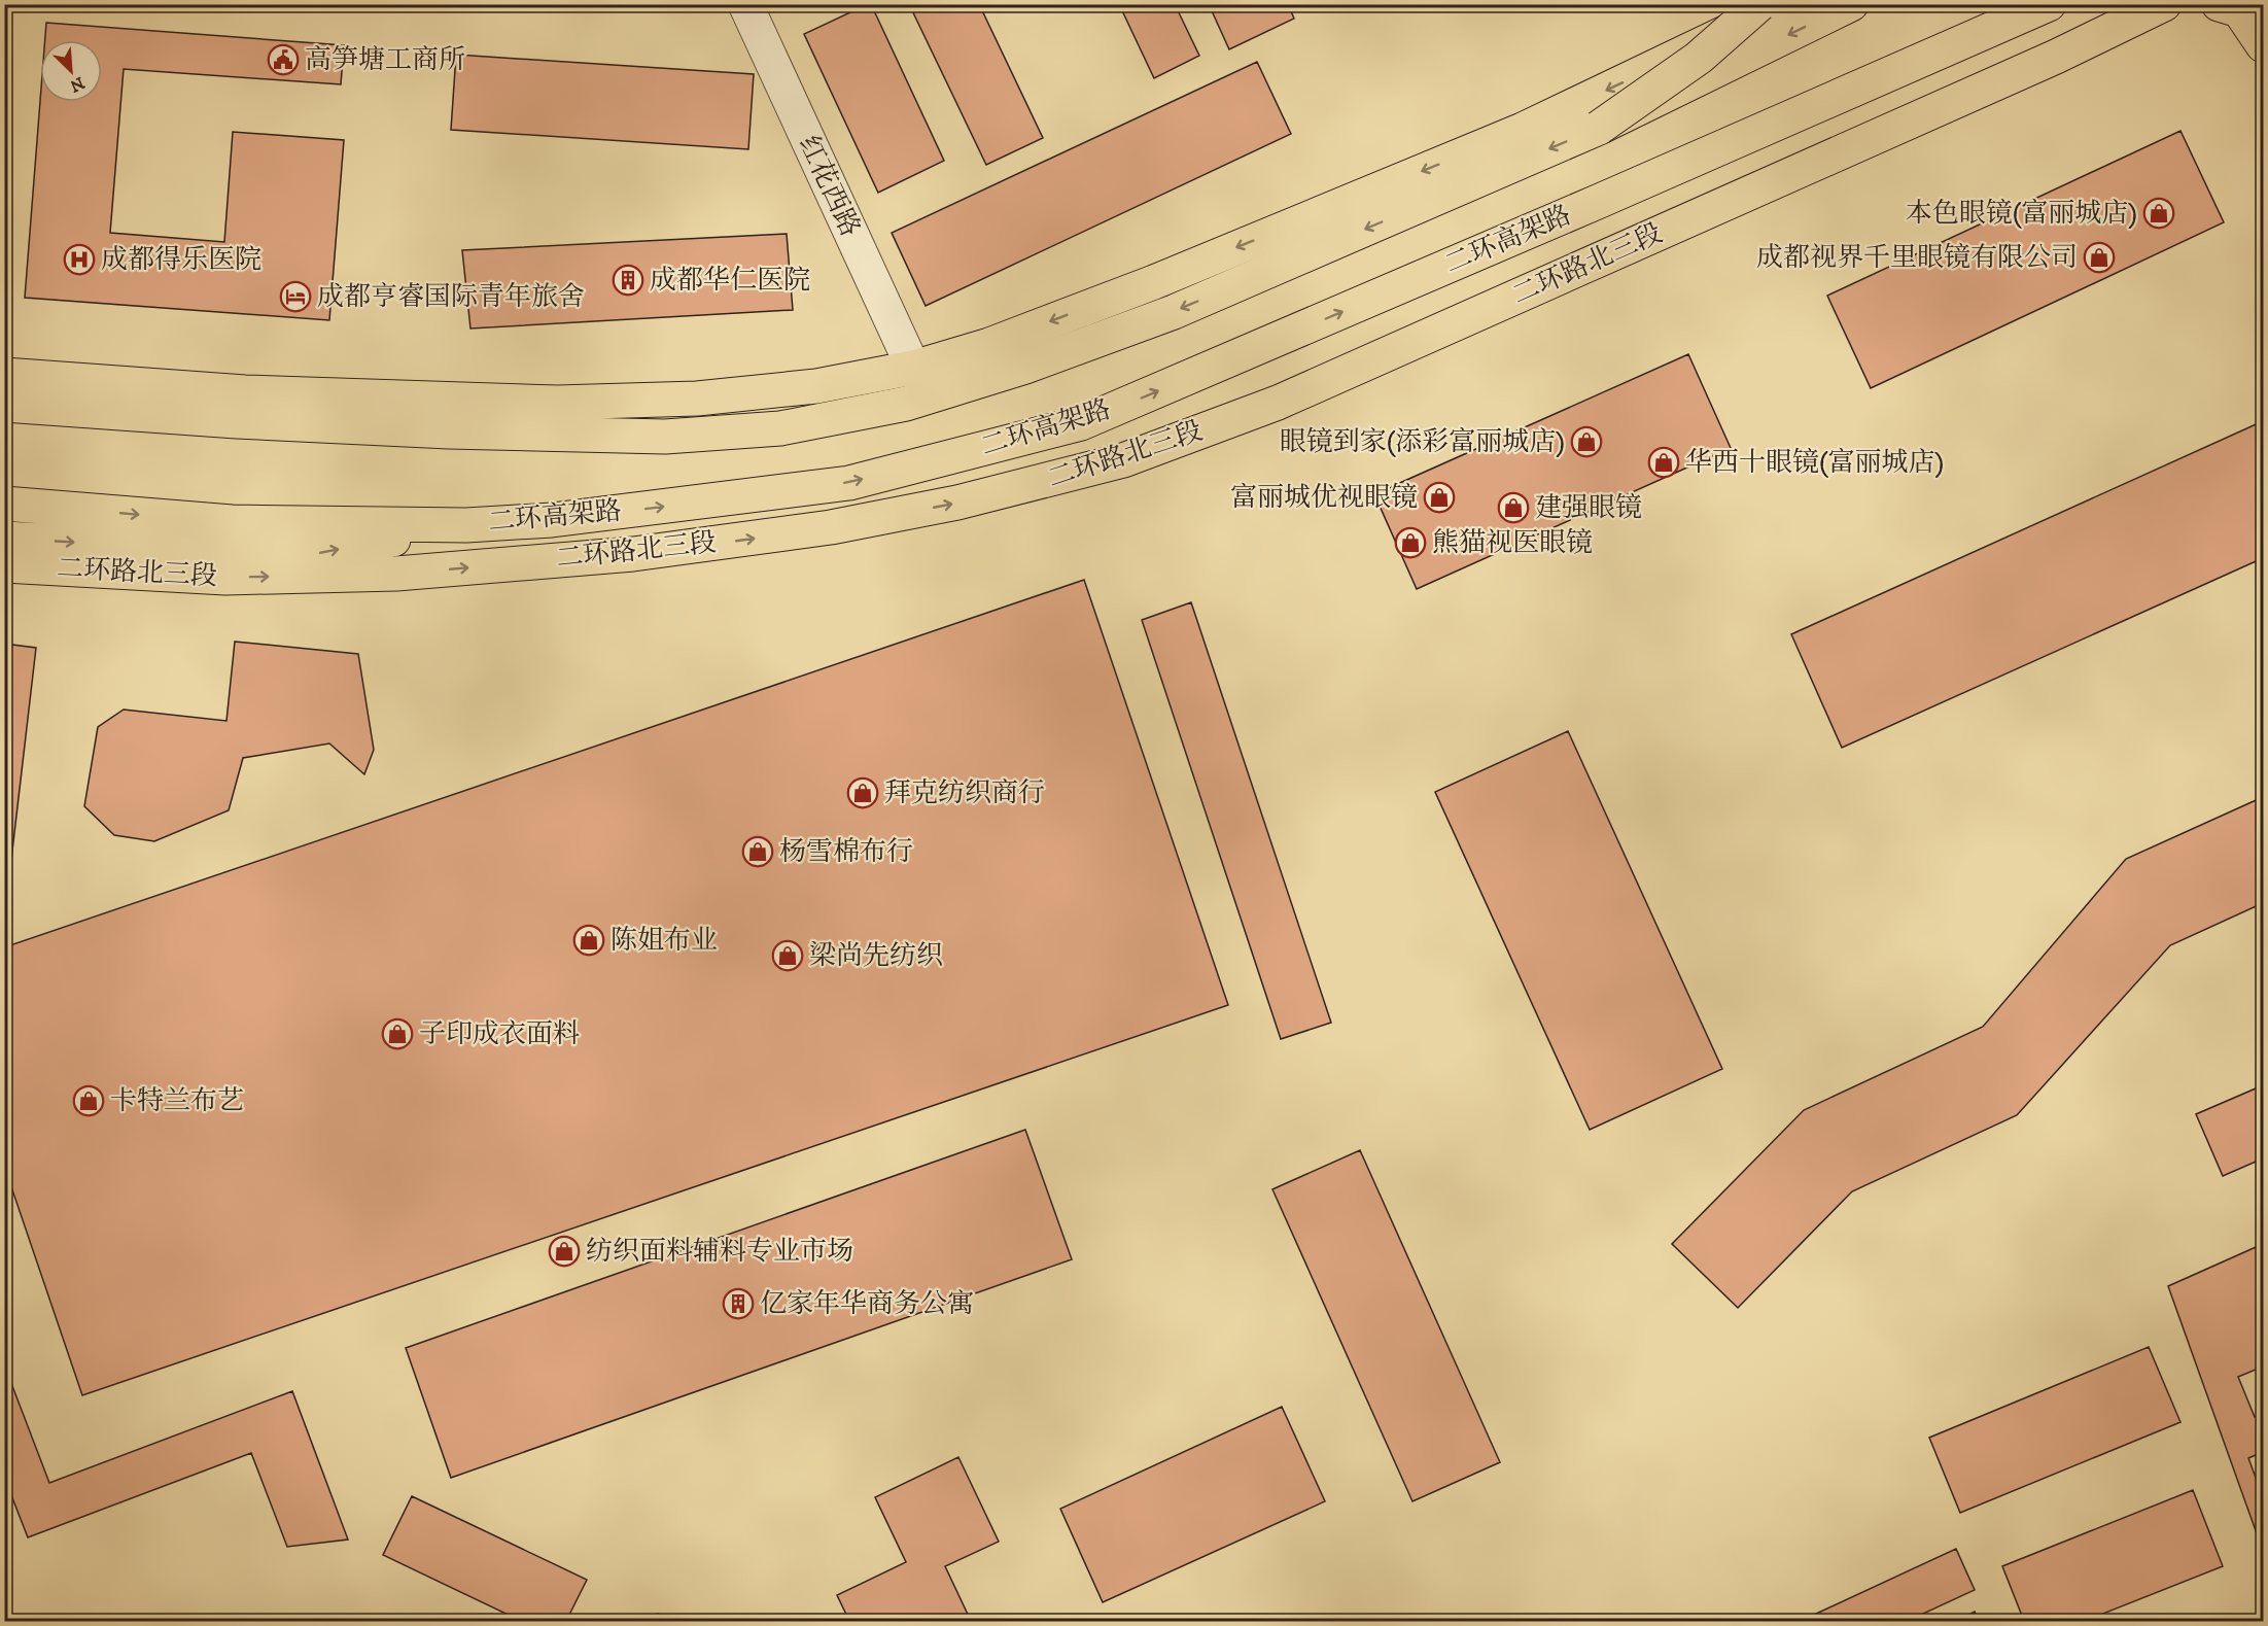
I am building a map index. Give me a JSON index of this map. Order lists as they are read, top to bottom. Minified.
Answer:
{"streets":{"main road":["二环高架路","二环路北三段"],"street":["红花西路"]},"places":{"public building":["高笋塘工商所"],"shop":["本色眼镜(富丽城店)","成都视界千里眼镜有限公司","眼镜到家(添彩富丽城店)","华西十眼镜(富丽城店)","富丽城优视眼镜","建强眼镜","熊猫视医眼镜","拜克纺织商行","杨雪棉布行","陈姐布业","梁尚先纺织","子印成衣面料","卡特兰布艺","纺织面料辅料专业市场"],"hospital":["成都得乐医院"],"building":["成都华仁医院","亿家年华商务公寓"],"hotel":["成都亨睿国际青年旅舍"]},"north":"bottom right"}
